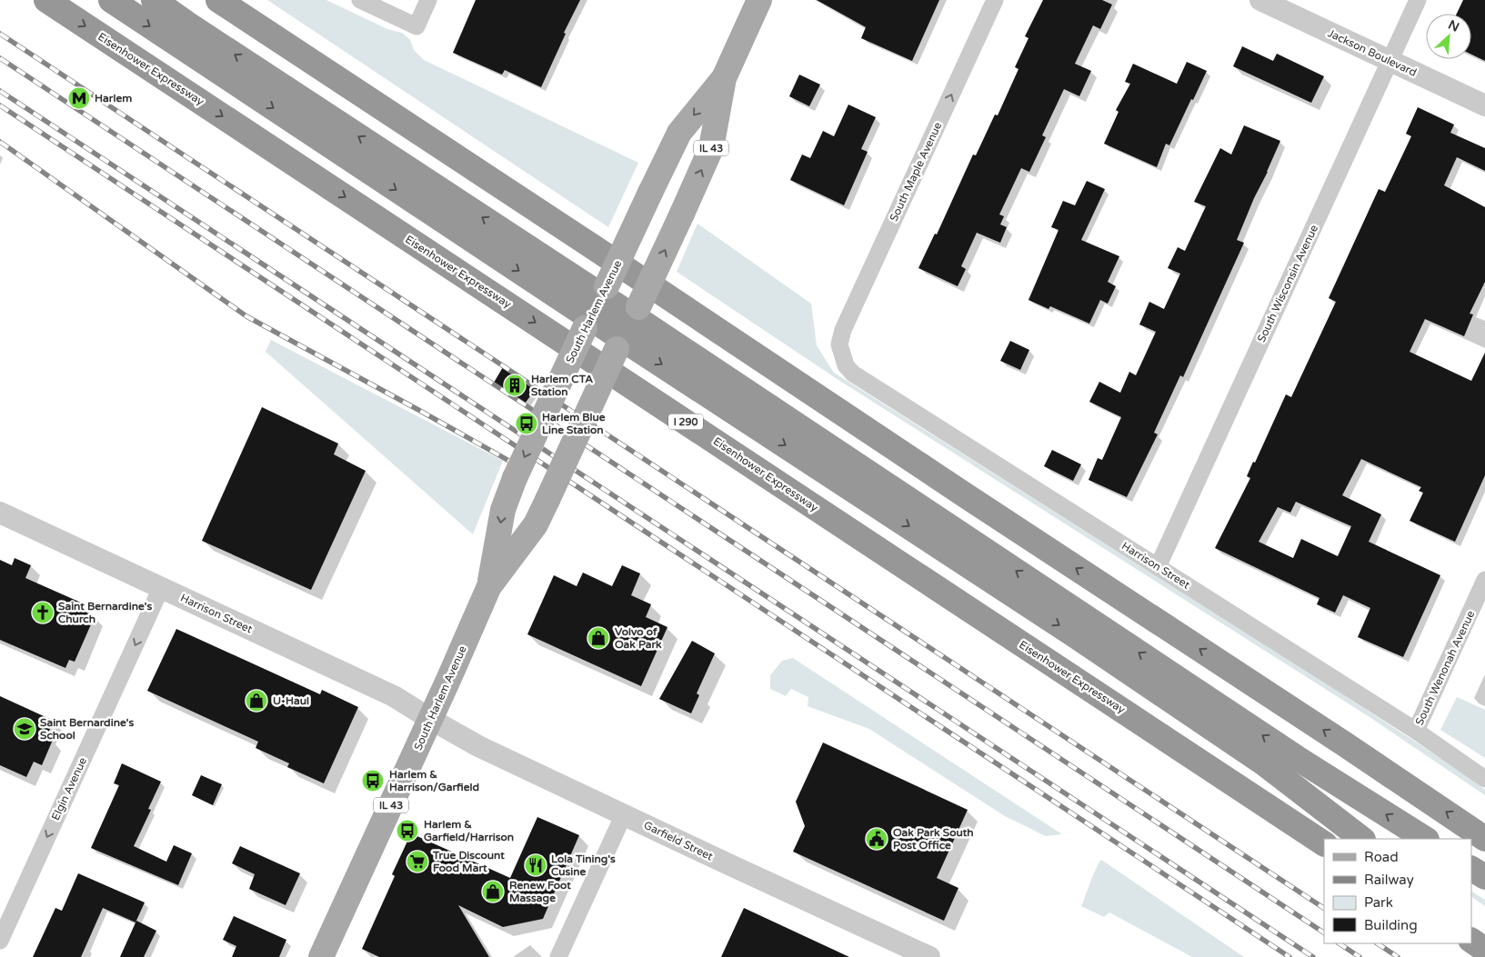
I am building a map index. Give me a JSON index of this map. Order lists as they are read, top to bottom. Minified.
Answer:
{"streets":{"highway":["Eisenhower Expressway","I 290"],"main road":["IL 43","South Harlem Avenue"],"street":["Jackson Boulevard","South Maple Avenue","South Wisconsin Avenue","Harrison Street","South Wenonah Avenue","Elgin Avenue","Garfield Street"]},"crossings":[["Jackson Boulevard","South Wisconsin Avenue"],["South Maple Avenue","Harrison Street"],["South Wisconsin Avenue","Harrison Street"],["South Harlem Avenue","Harrison Street"],["South Harlem Avenue","Garfield Street"],["Harrison Street","South Wenonah Avenue"],["Harrison Street","Elgin Avenue"],["Harrison Street","Garfield Street"]],"one_way":["South Maple Avenue","Elgin Avenue"],"places":{"metro station":["Harlem"],"building":["Harlem CTA Station"],"bus stop":["Harlem Blue Line Station","Harlem & Harrison/Garfield","Harlem & Garfield/Harrison"],"church":["Saint Bernardine's Church"],"shop":["Volvo of Oak Park","U-Haul","Renew Foot Massage"],"school or university":["Saint Bernardine's School"],"public building":["Oak Park South Post Office"],"supermarket":["True Discount Food Mart"],"restaurant":["Lola Tining's Cusine"]},"legend":["Road","Railway","Park","Building"],"north":"top right"}
